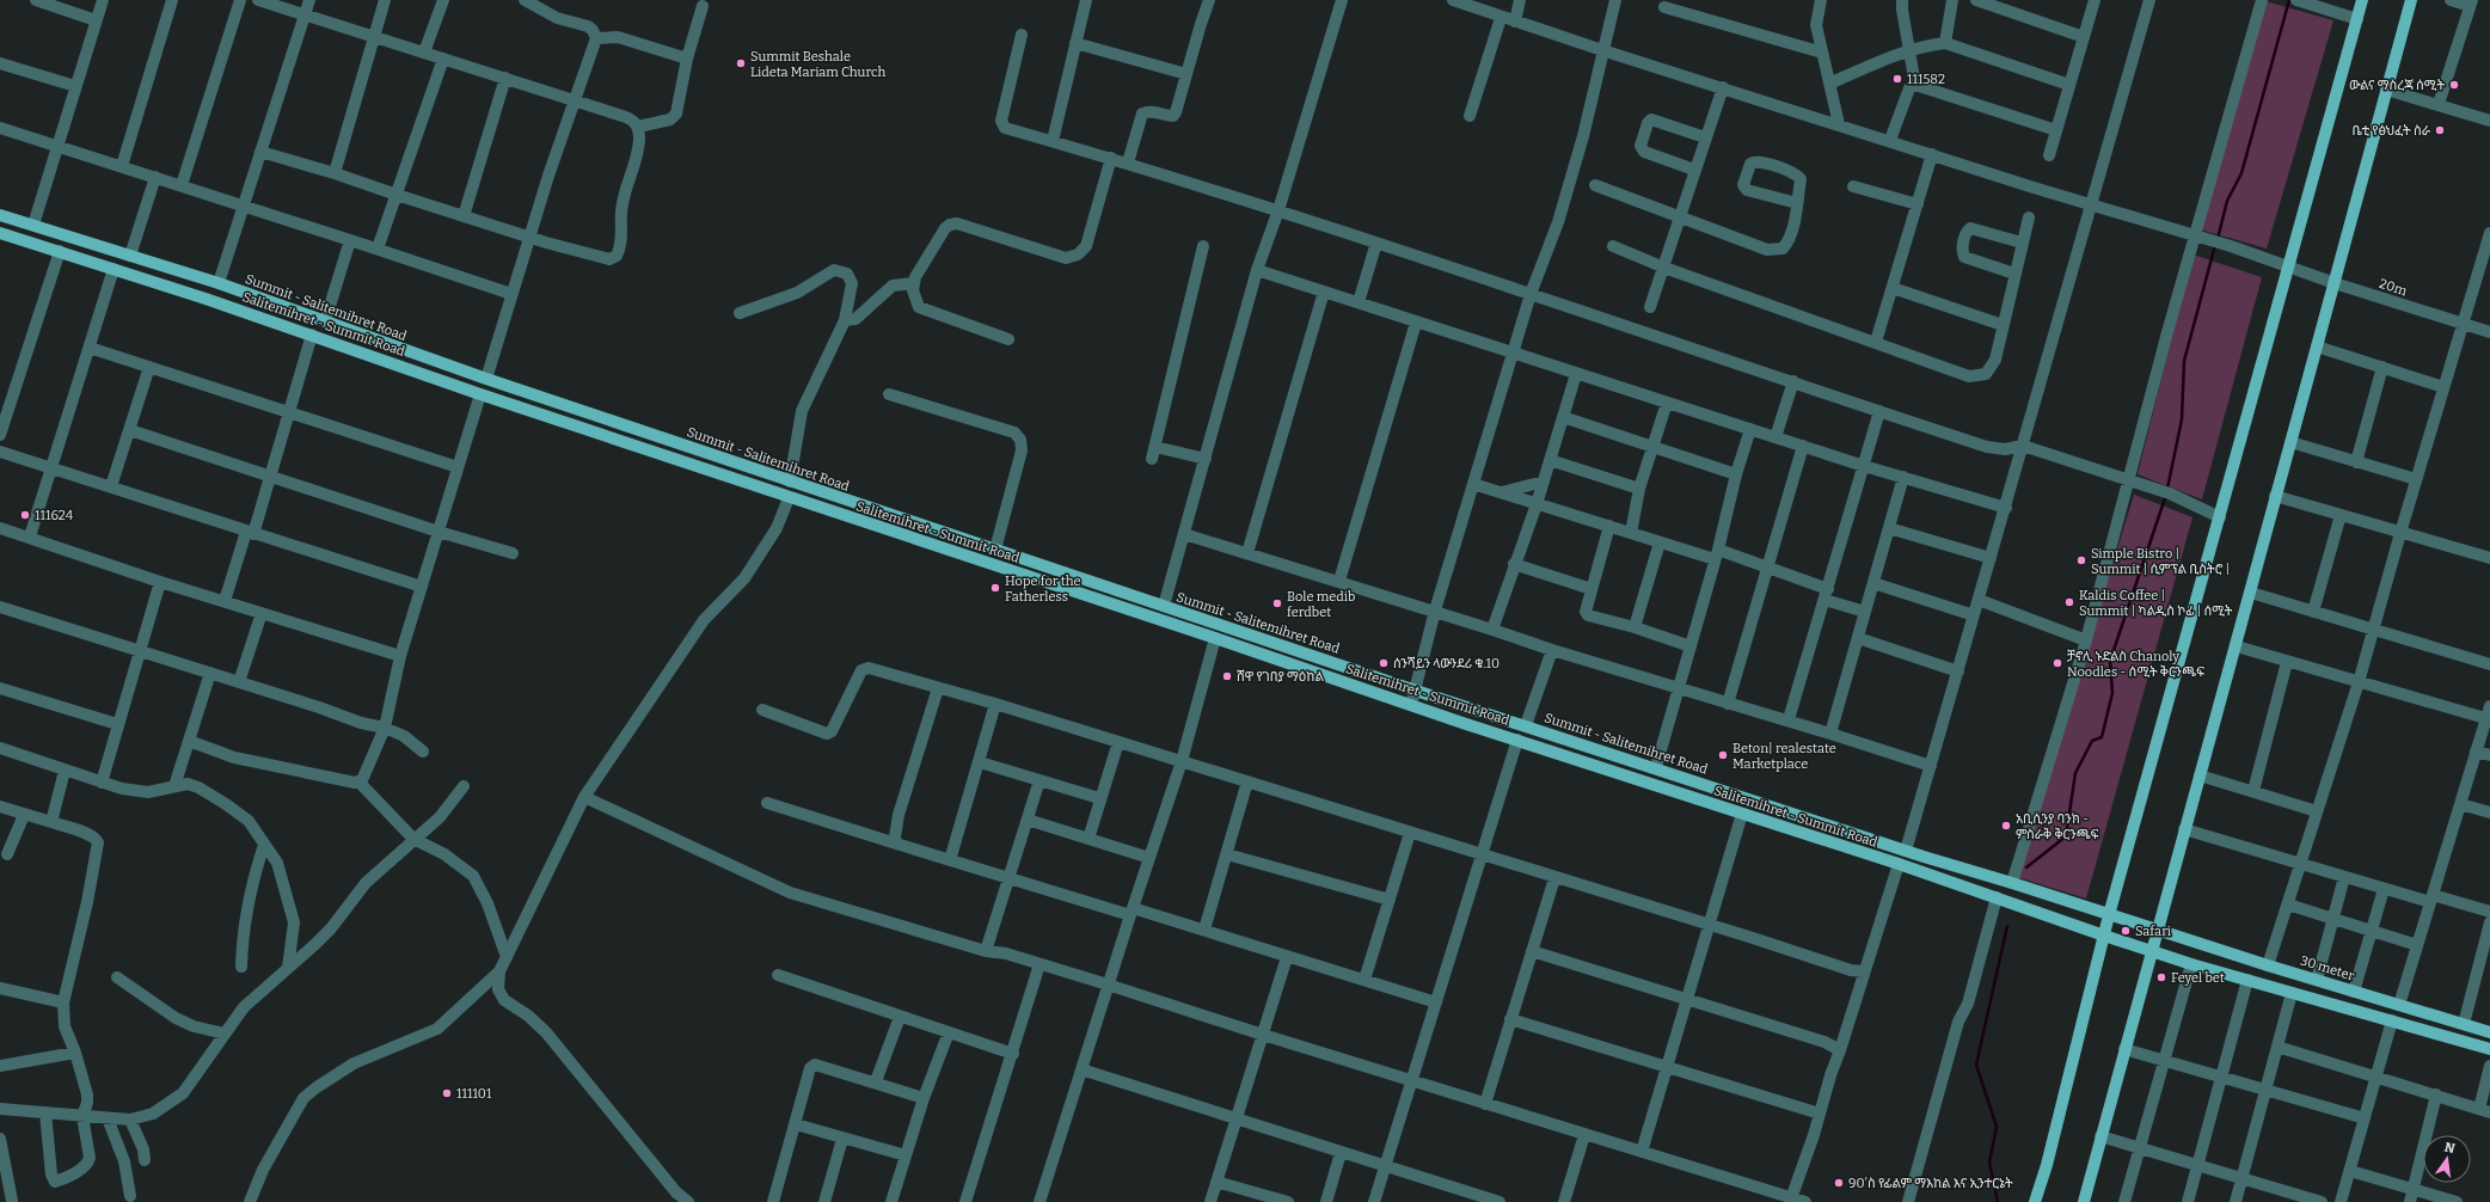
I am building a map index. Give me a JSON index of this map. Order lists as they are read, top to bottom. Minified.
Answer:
{"streets":{"main road":["Summit - Salitemihret Road","Salitemihret - Summit Road","30 meter"],"street":["20m"]},"crossings":[["Summit - Salitemihret Road","30 meter"]],"places":["Summit Beshale Lideta Mariam Church","111582","ውልና ማስረጃ ሰሚት","ቤቲ የፅህፈት ስራ","111624","Simple Bistro | Summit | ሲምፕል ቢስትሮ |","Hope for the Fatherless","Kaldis Coffee | Summit | ካልዲስ ኮፊ | ሰሚት","Bole medib ferdbet","ሰንሻይን ላውንደሪ ቁ.10","ቻኖሊ ኑድልስ Chanoly Noodles - ሰሚት ቅርንጫፍ","ሸዋ የገበያ ማዕከል","Beton| realestate Marketplace","አቢሲንያ ባንክ - ምስራቅ ቅርንጫፍ","Safari","Feyel bet","111101","90'ስ የፊልም ማእከል እና ኢንተርኔት"],"north":"top"}
